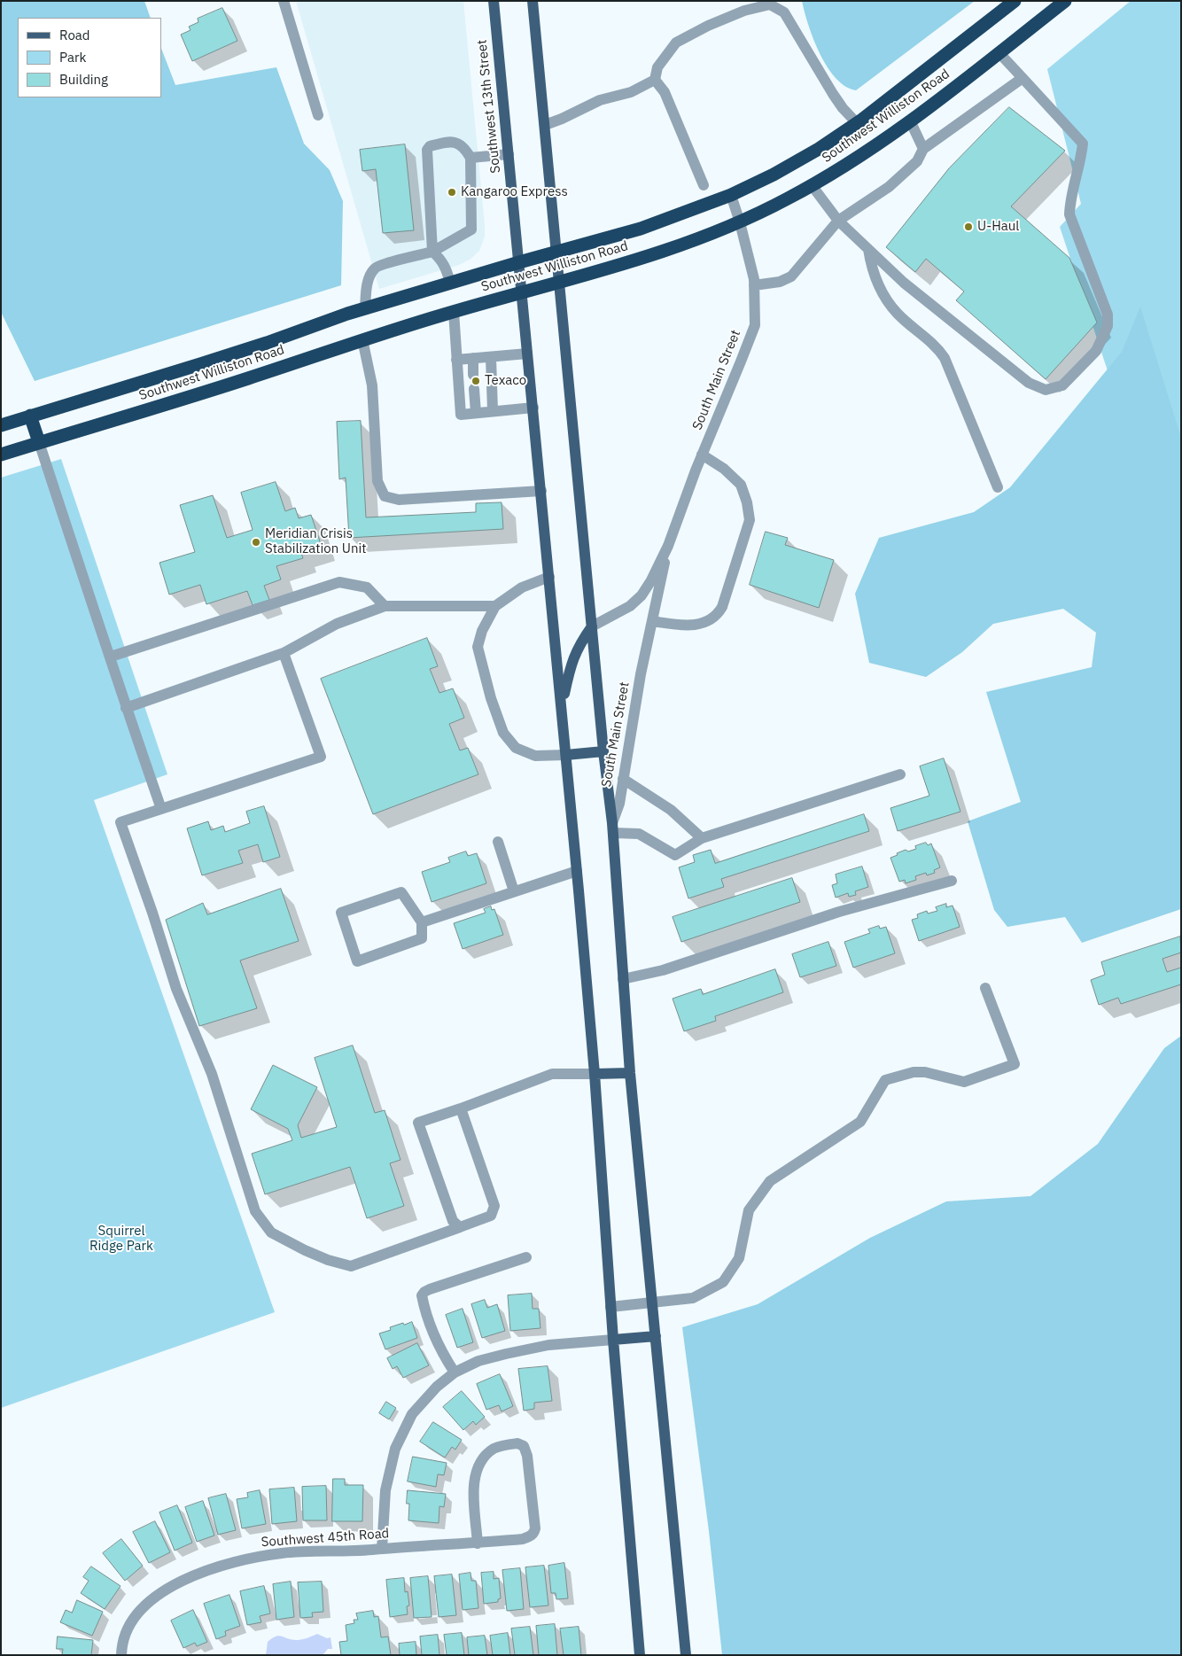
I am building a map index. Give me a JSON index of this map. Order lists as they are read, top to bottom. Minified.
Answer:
{"streets":{"highway":["Southwest Williston Road"],"main road":["Southwest 13th Street"],"street":["South Main Street","Southwest 45th Road"]},"crossings":[["Southwest 13th Street","Southwest Williston Road"],["Southwest Williston Road","South Main Street"]],"parks":["Squirrel Ridge Park"],"places":["Kangaroo Express","U-Haul","Texaco","Meridian Crisis Stabilization Unit"],"legend":["Road","Park","Building"]}
